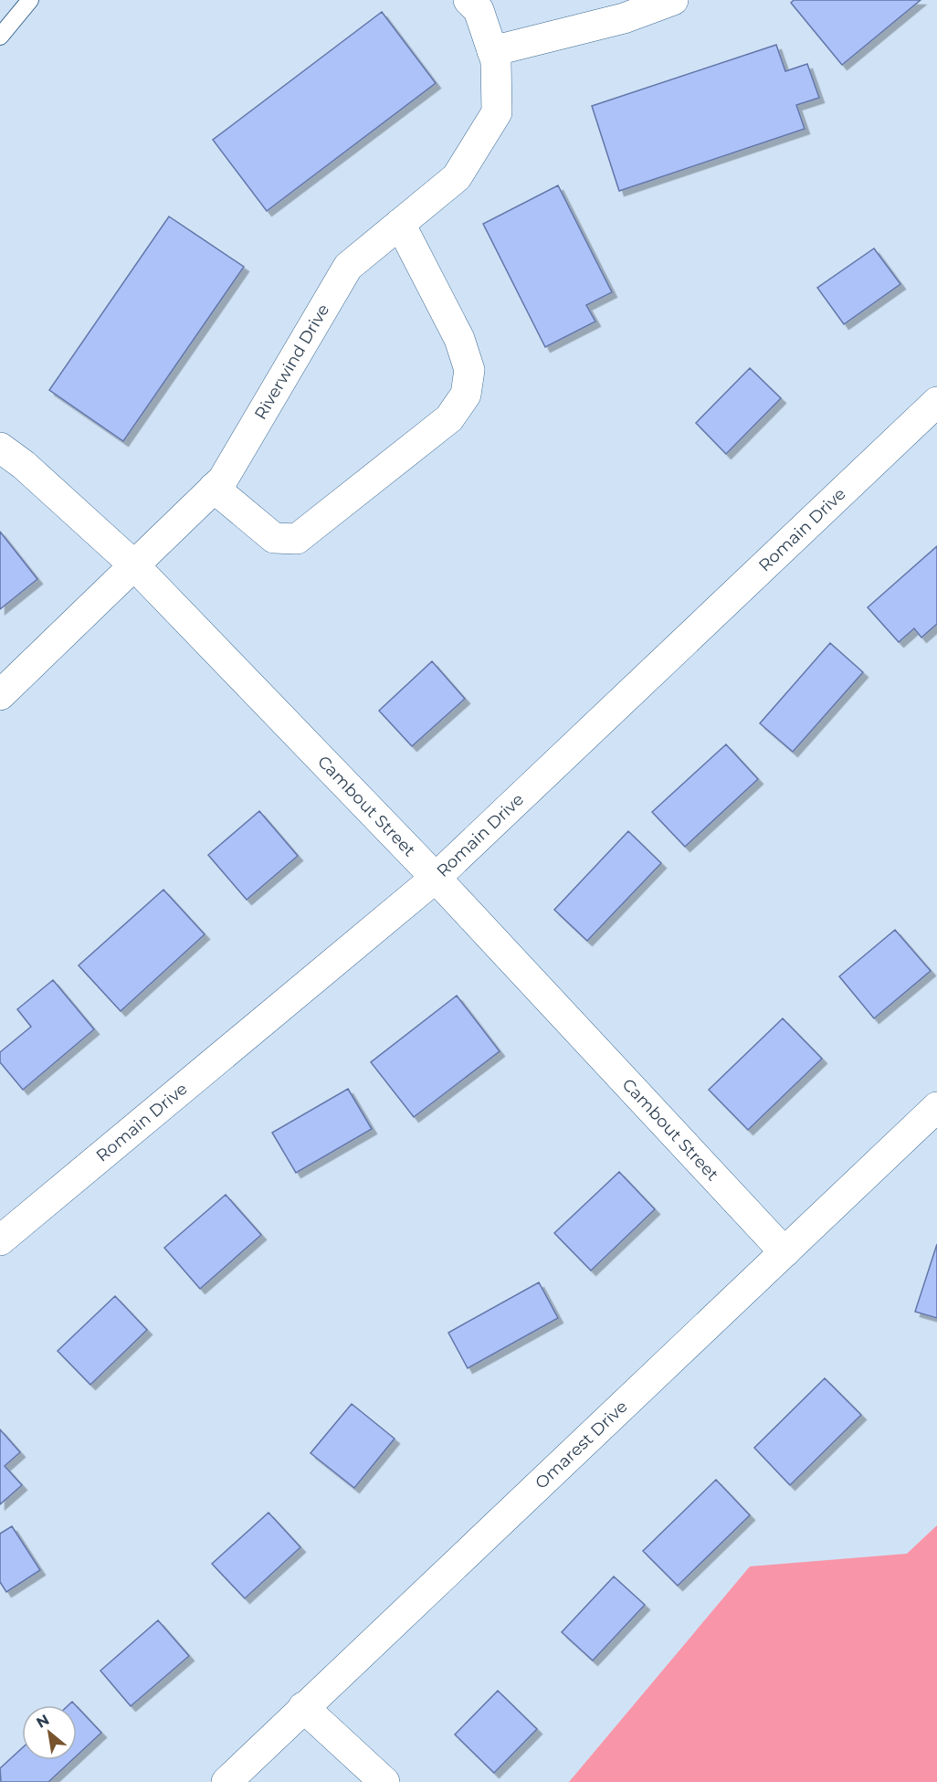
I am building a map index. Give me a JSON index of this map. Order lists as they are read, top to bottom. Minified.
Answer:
{"streets":{"street":["Riverwind Drive","Romain Drive","Cambout Street","Omarest Drive"]},"crossings":[["Riverwind Drive","Cambout Street"],["Romain Drive","Cambout Street"],["Cambout Street","Omarest Drive"]],"north":"top left"}
